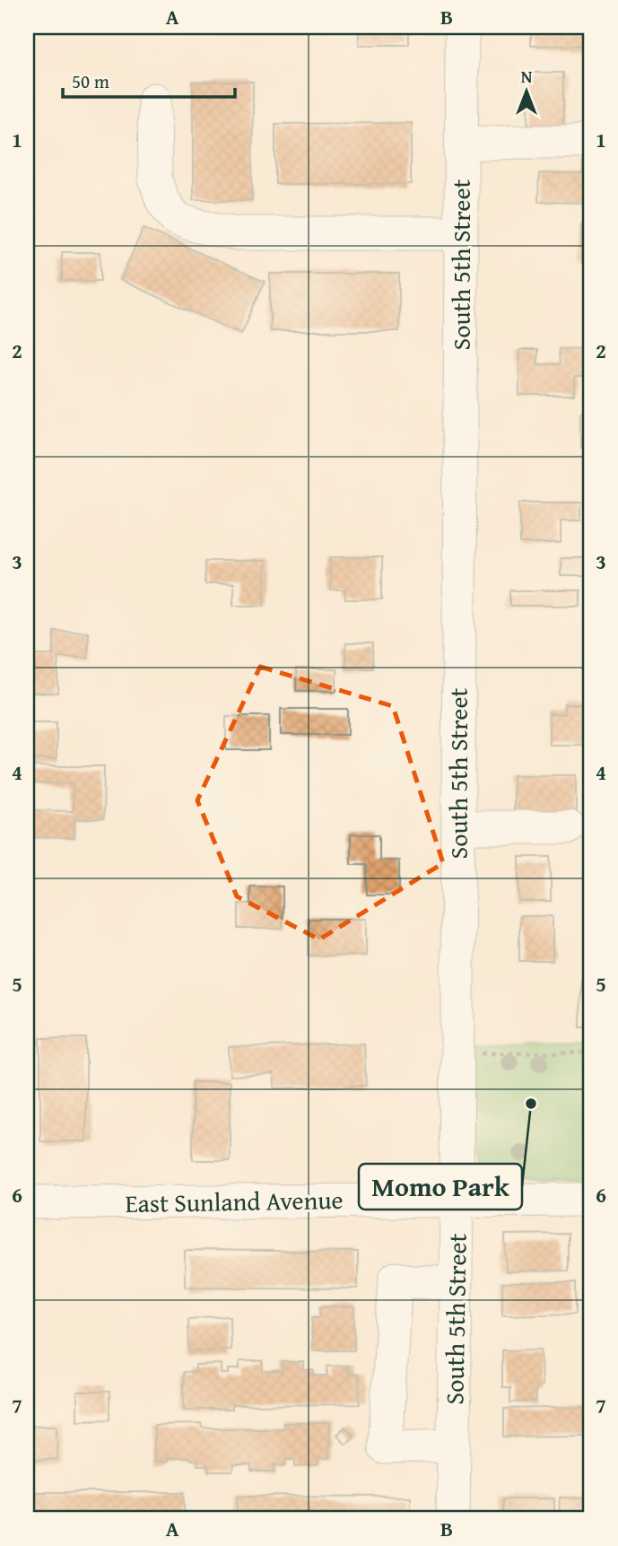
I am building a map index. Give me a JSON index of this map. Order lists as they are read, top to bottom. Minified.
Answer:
{"streets":{"street":["South 5th Street","East Sunland Avenue"]},"crossings":[["South 5th Street","East Sunland Avenue"]],"places":["Momo Park"],"scale_bar":"50 m","north":"top","grid":{"columns":["A","B"],"rows":["1","2","3","4","5","6","7"]}}
